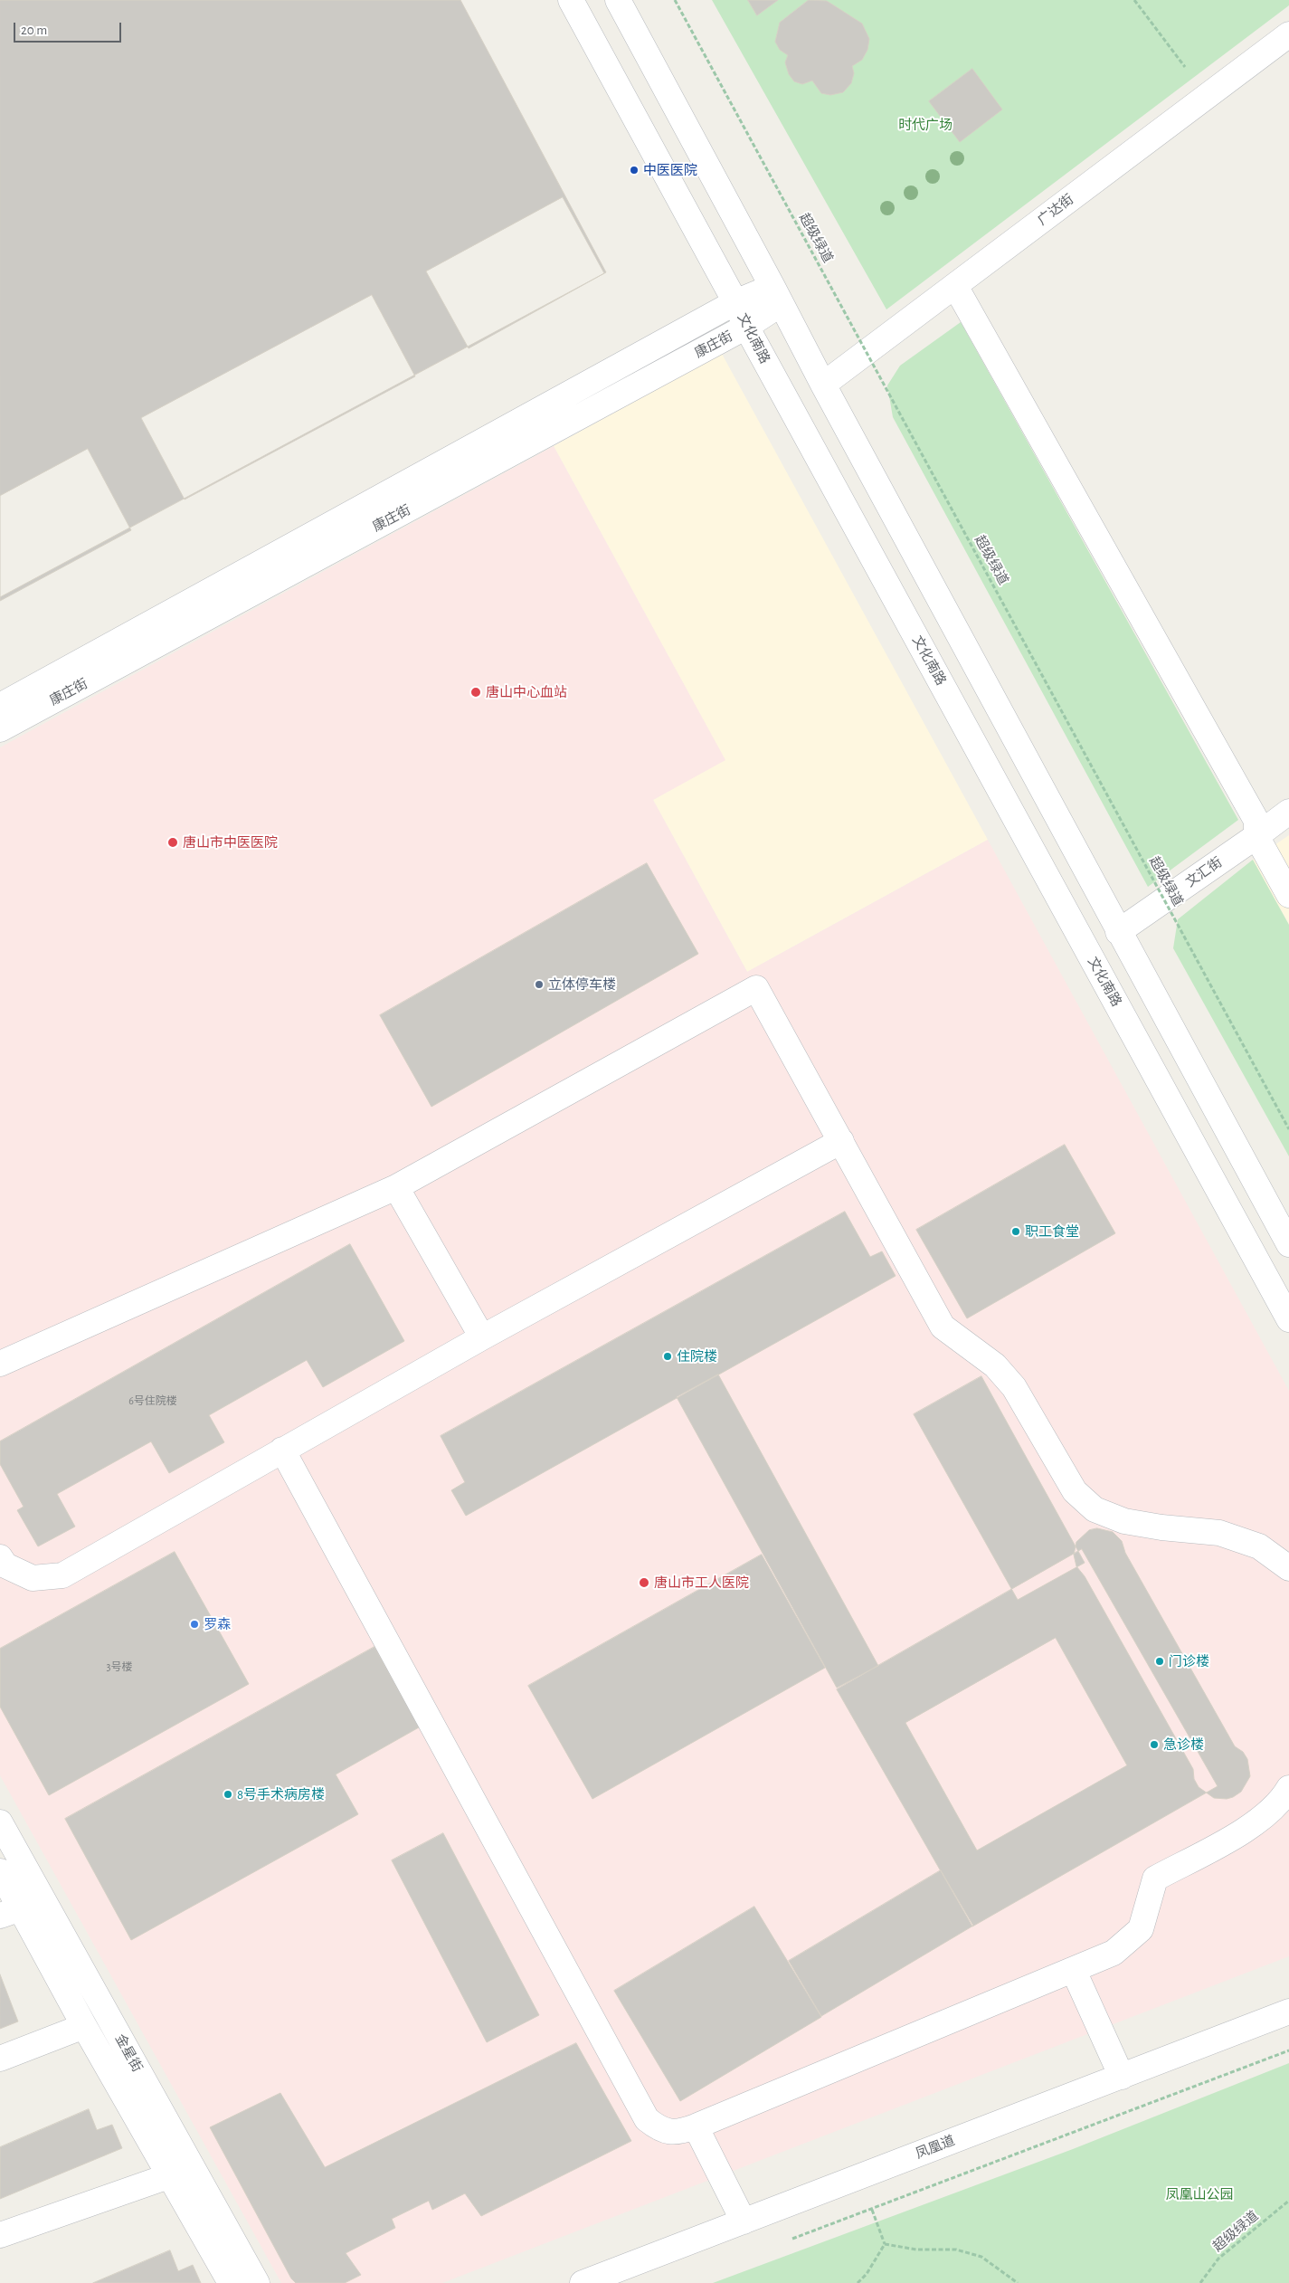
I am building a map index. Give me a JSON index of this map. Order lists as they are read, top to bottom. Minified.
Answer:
{"streets":{"street":["广达街","文化南路","康庄街","文汇街","金星街","凤凰道"],"path":["超级绿道"]},"crossings":[["文化南路","康庄街"]],"parks":["时代广场","凤凰山公园"],"places":["中医医院","唐山中心血站","唐山市中医医院","立体停车楼","职工食堂","住院楼","唐山市工人医院","罗森","门诊楼","急诊楼","8号手术病房楼"],"house_numbers":["6号住院楼","3号楼"],"scale_bar":"20 m"}
